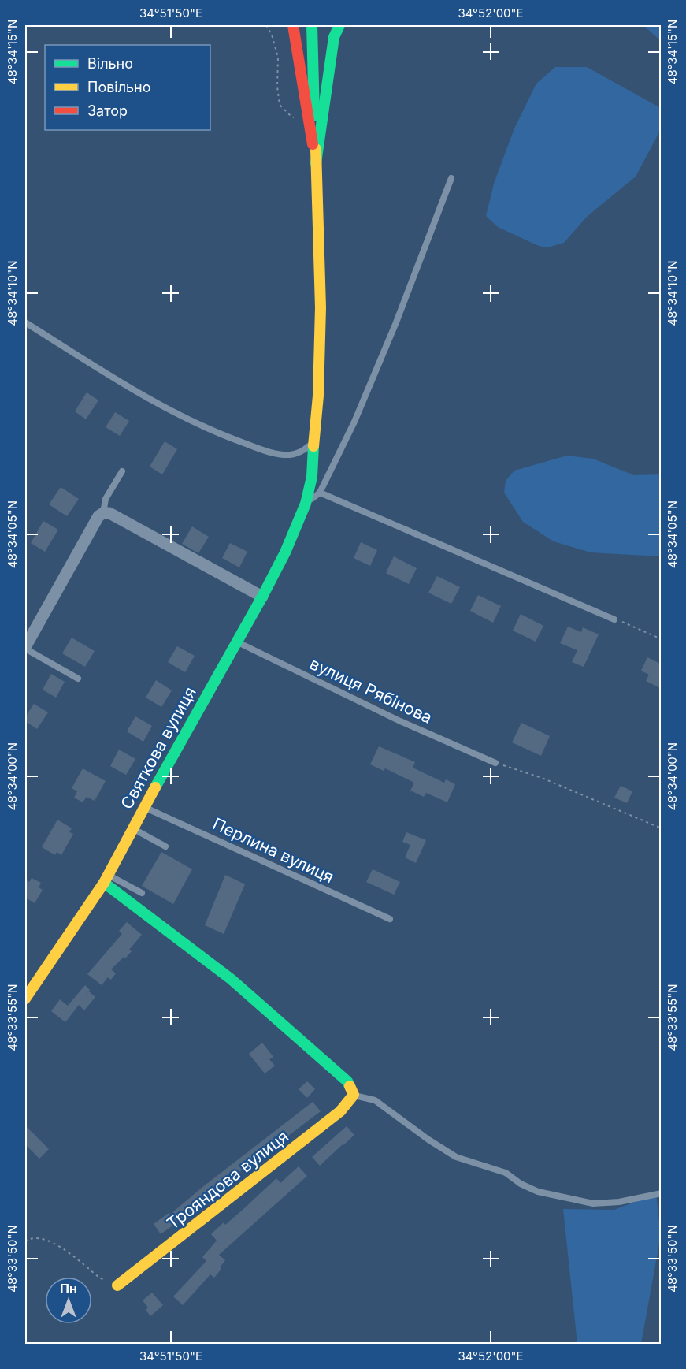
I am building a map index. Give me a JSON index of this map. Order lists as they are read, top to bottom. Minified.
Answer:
{"streets":{"main road":["Святкова вулиця","Трояндова вулиця"],"lane":["вулиця Рябінова","Перлина вулиця"]},"crossings":[["вулиця Рябінова","Святкова вулиця"],["Святкова вулиця","Перлина вулиця"]],"legend":["Вільно","Повільно","Затор"],"north":"top","coordinates":["34°51'50\"E","34°52'00\"E","48°34'15\"N","48°34'10\"N","48°34'05\"N","48°34'00\"N","48°33'55\"N","48°33'50\"N"]}
